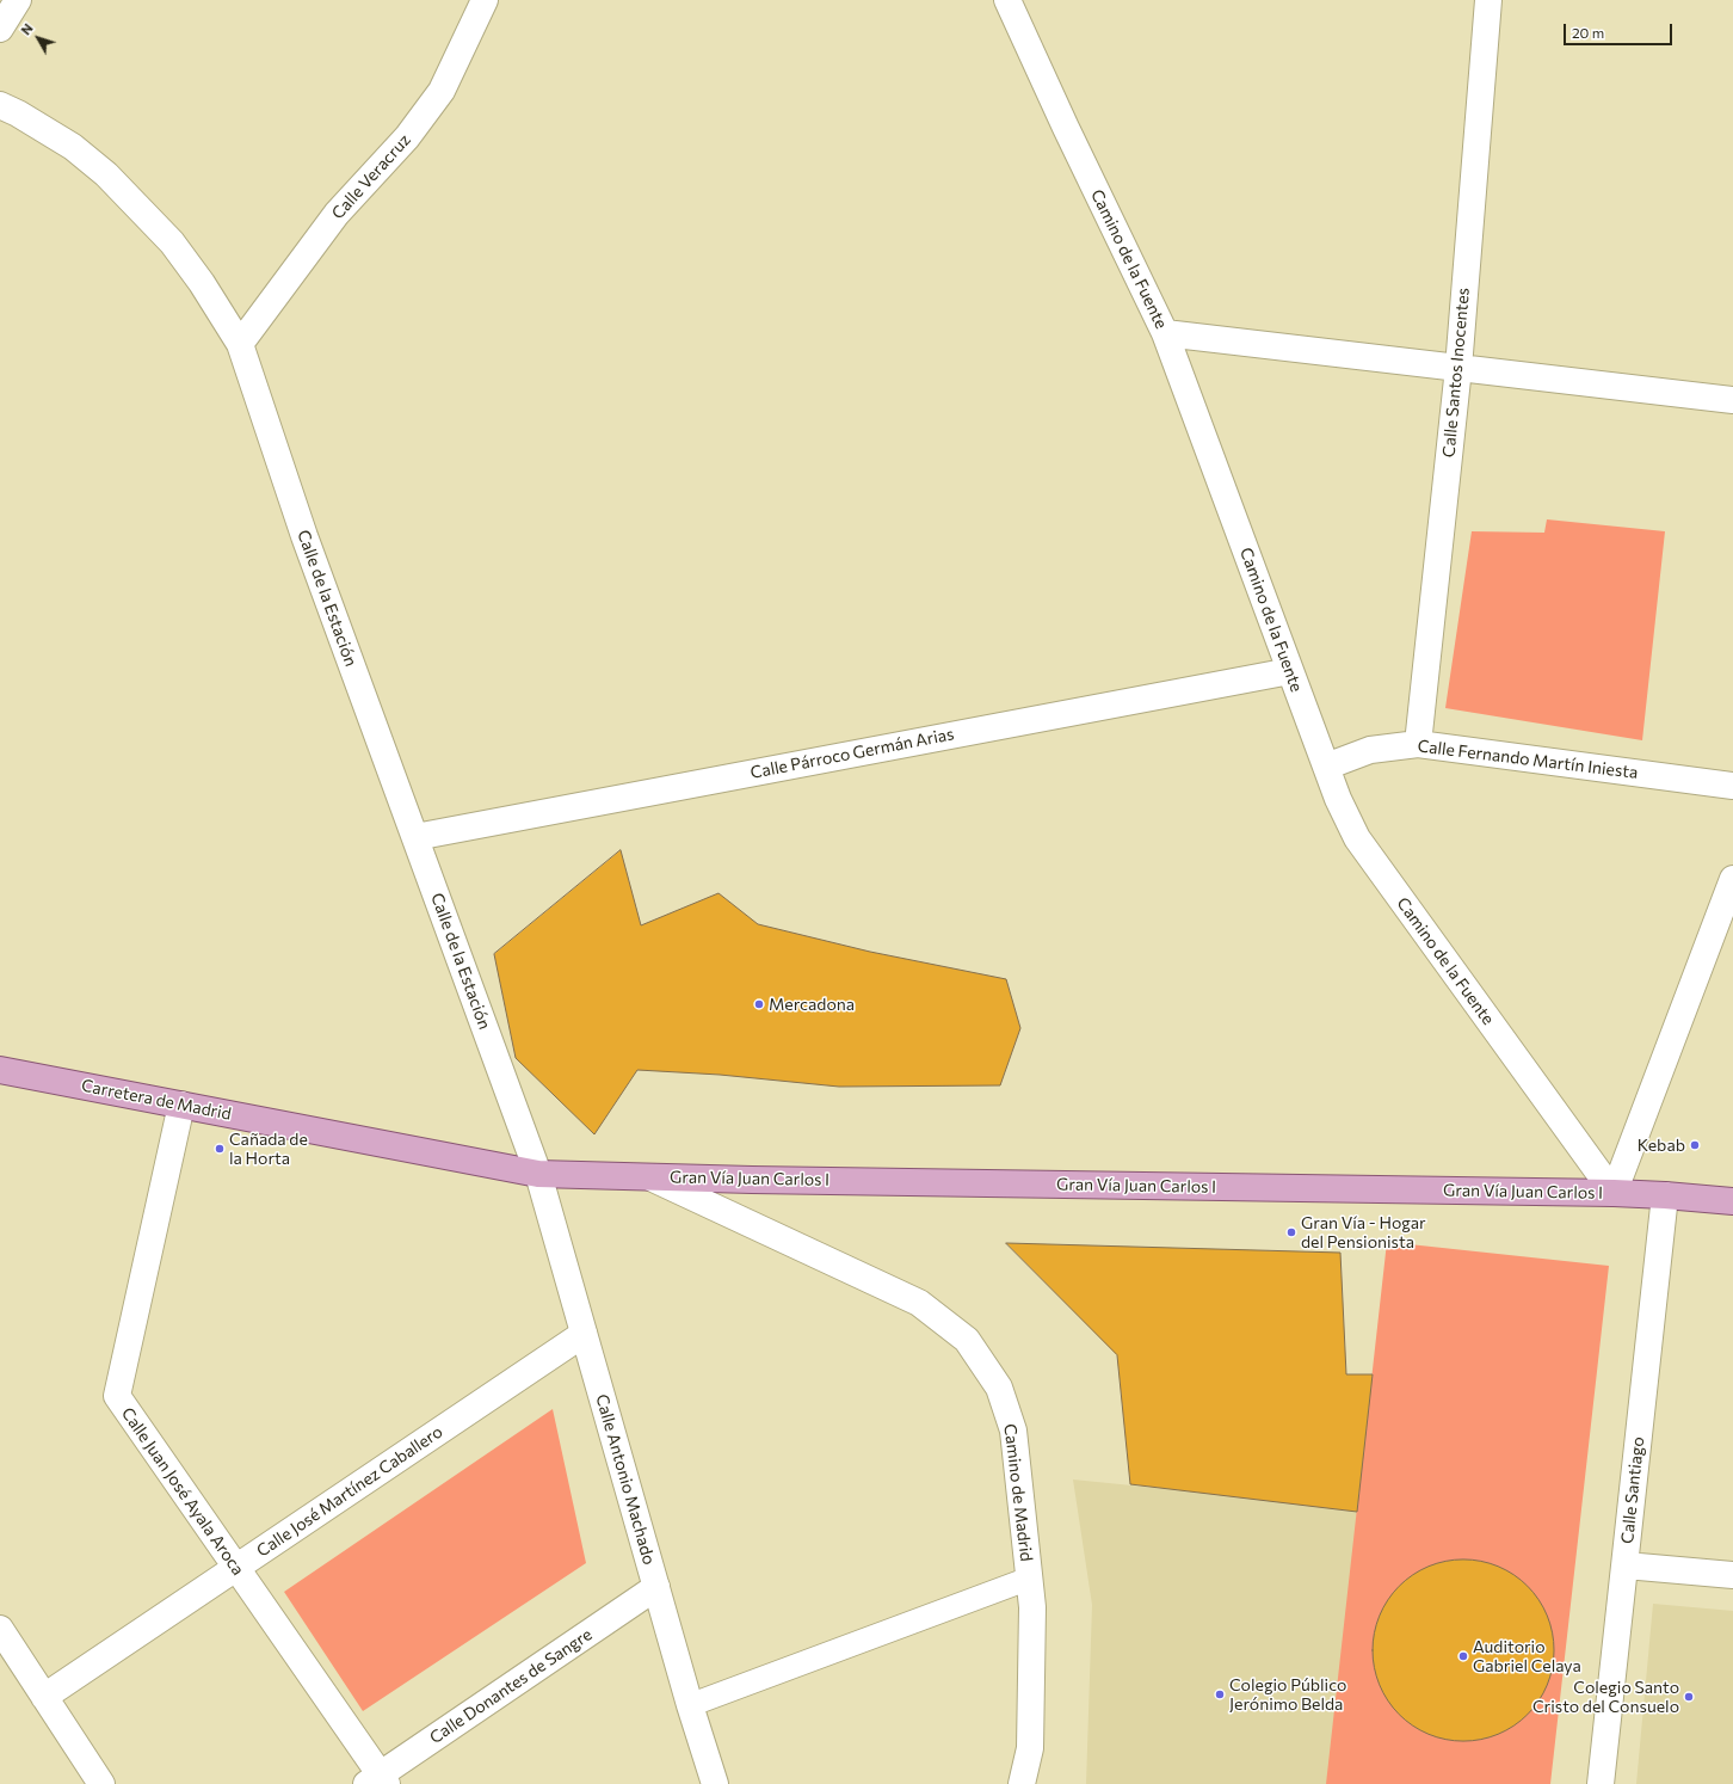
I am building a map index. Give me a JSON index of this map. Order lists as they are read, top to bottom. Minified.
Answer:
{"streets":{"main road":["Carretera de Madrid","Gran Vía Juan Carlos I"],"street":["Calle Veracruz","Camino de la Fuente","Calle Santos Inocentes","Calle de la Estación","Calle Párroco Germán Arias","Calle Fernando Martín Iniesta","Calle Antonio Machado","Calle Santiago","Calle Juan José Ayala Aroca","Calle José Martínez Caballero","Camino de Madrid","Calle Donantes de Sangre"]},"crossings":[["Calle Veracruz","Calle de la Estación"],["Camino de la Fuente","Calle Párroco Germán Arias"],["Camino de la Fuente","Calle Fernando Martín Iniesta"],["Camino de la Fuente","Gran Vía Juan Carlos I"],["Calle Santos Inocentes","Calle Fernando Martín Iniesta"],["Calle de la Estación","Calle Párroco Germán Arias"],["Calle de la Estación","Carretera de Madrid"],["Calle de la Estación","Gran Vía Juan Carlos I"],["Calle de la Estación","Calle Antonio Machado"],["Carretera de Madrid","Gran Vía Juan Carlos I"],["Carretera de Madrid","Calle Antonio Machado"],["Carretera de Madrid","Calle Juan José Ayala Aroca"],["Gran Vía Juan Carlos I","Calle Antonio Machado"],["Gran Vía Juan Carlos I","Calle Santiago"],["Gran Vía Juan Carlos I","Camino de Madrid"],["Calle Antonio Machado","Calle José Martínez Caballero"],["Calle Antonio Machado","Calle Donantes de Sangre"],["Calle Juan José Ayala Aroca","Calle José Martínez Caballero"],["Calle Juan José Ayala Aroca","Calle Donantes de Sangre"]],"places":["Mercadona","Kebab","Cañada de la Horta","Gran Vía - Hogar del Pensionista","Auditorio Gabriel Celaya","Colegio Público Jerónimo Belda","Colegio Santo Cristo del Consuelo"],"scale_bar":"20 m","north":"top left"}
